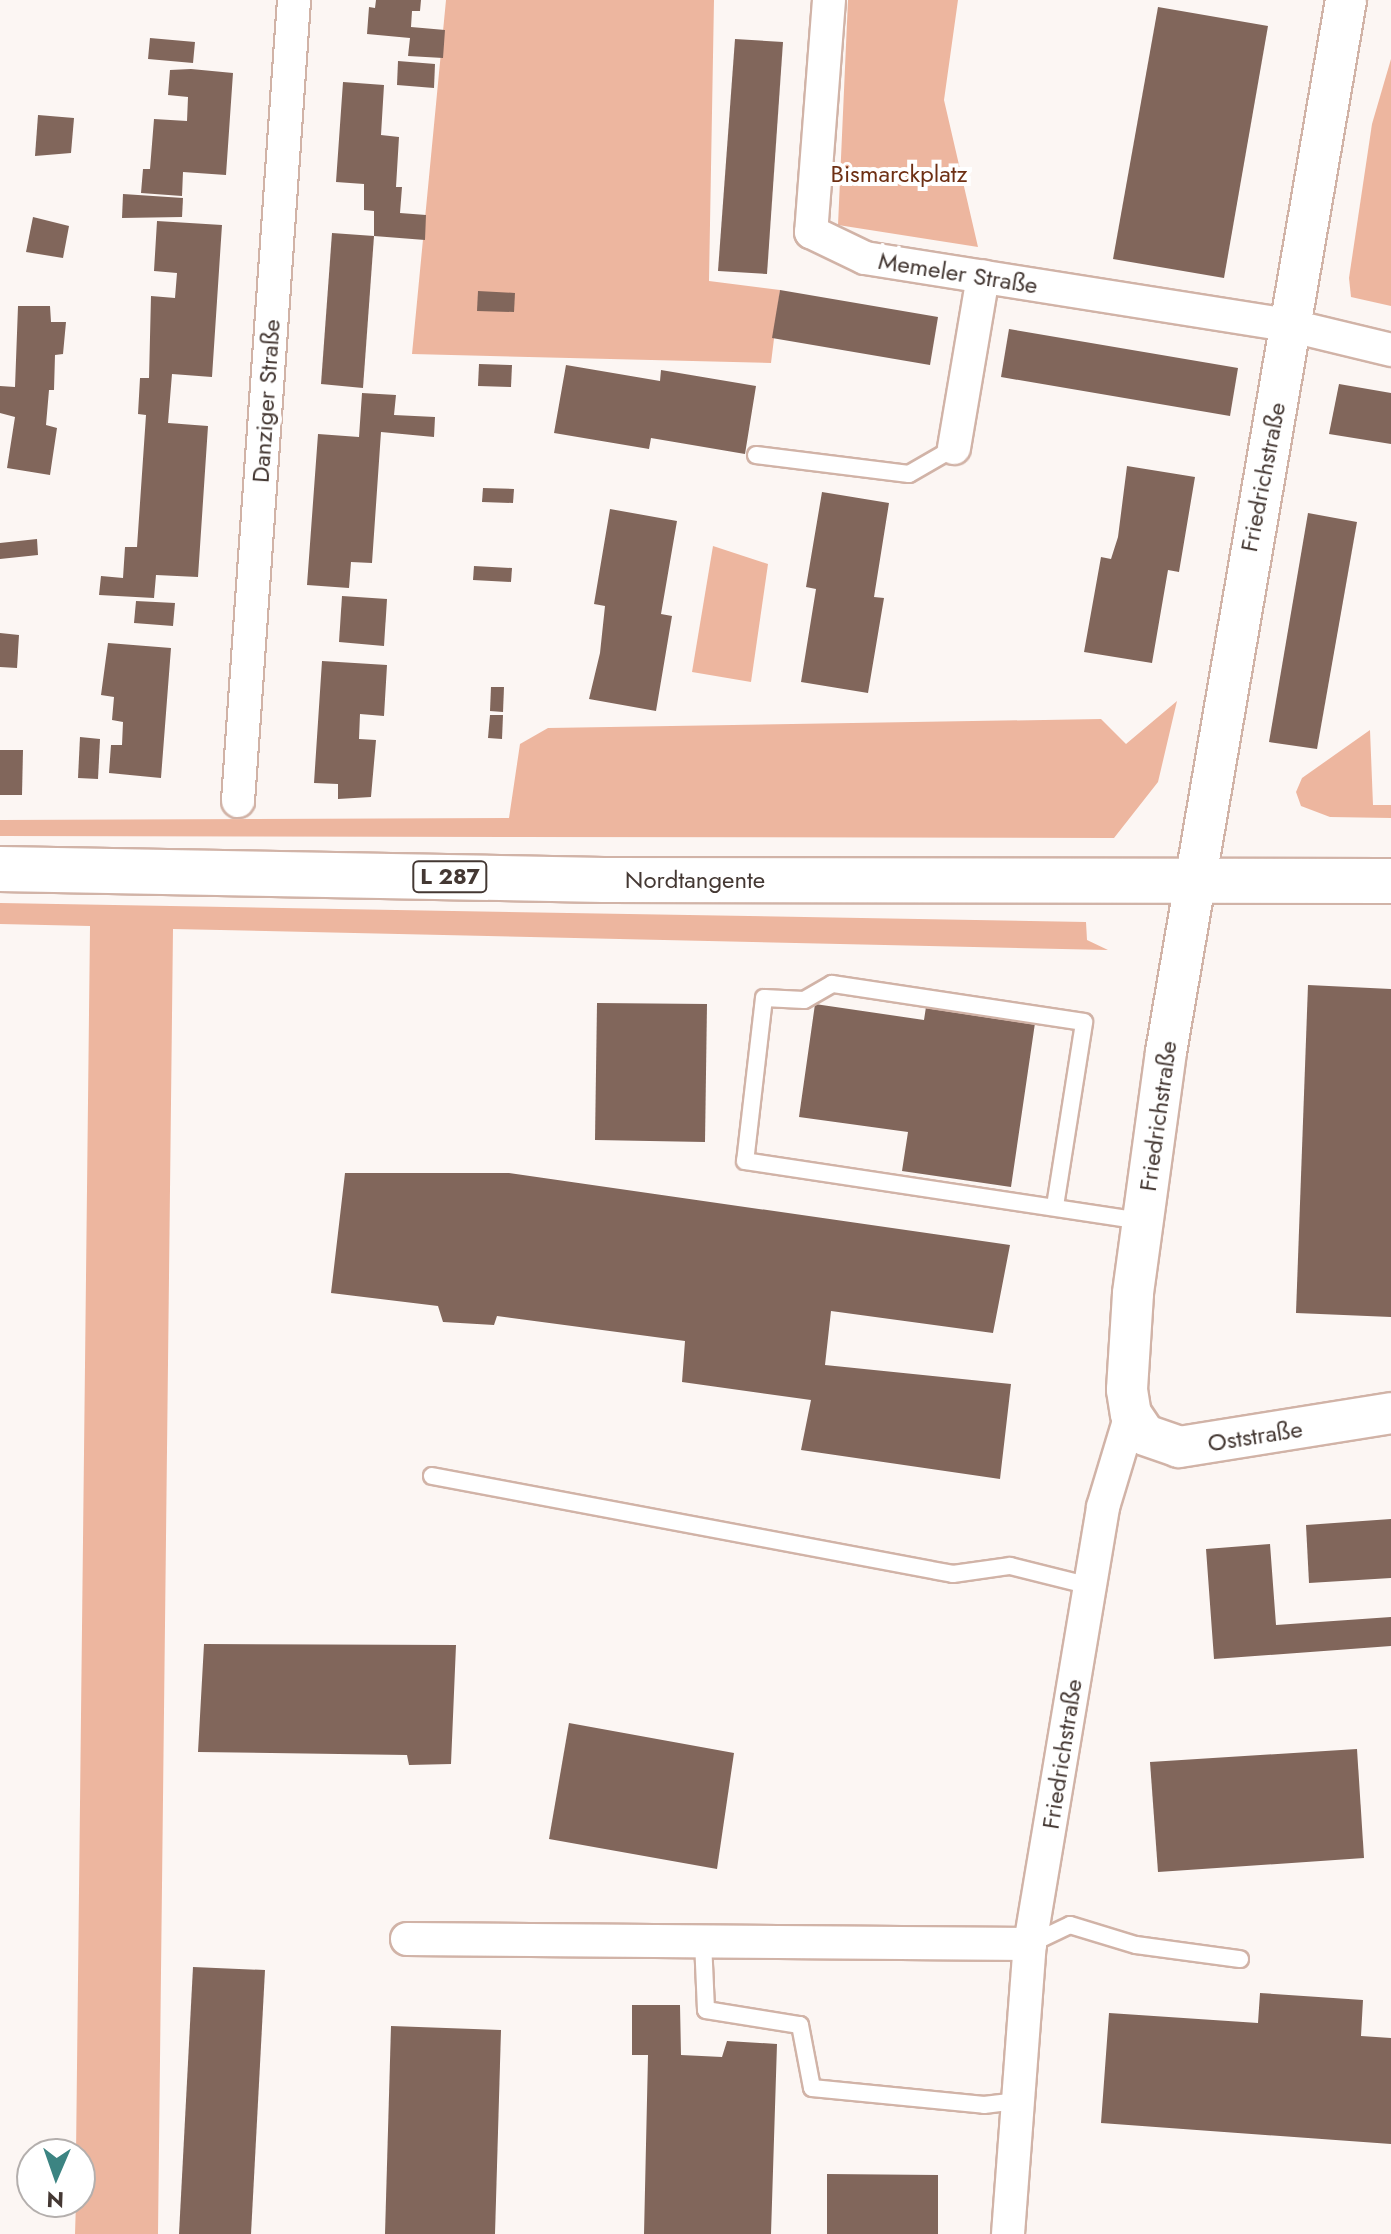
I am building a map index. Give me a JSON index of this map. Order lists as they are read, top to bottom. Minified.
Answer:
{"streets":{"main road":["L 287","Nordtangente"],"street":["Memeler Straße","Danziger Straße","Friedrichstraße","Oststraße"]},"crossings":[["Memeler Straße","Friedrichstraße"],["Friedrichstraße","Nordtangente"],["Friedrichstraße","Oststraße"]],"parks":["Bismarckplatz"],"north":"bottom"}
